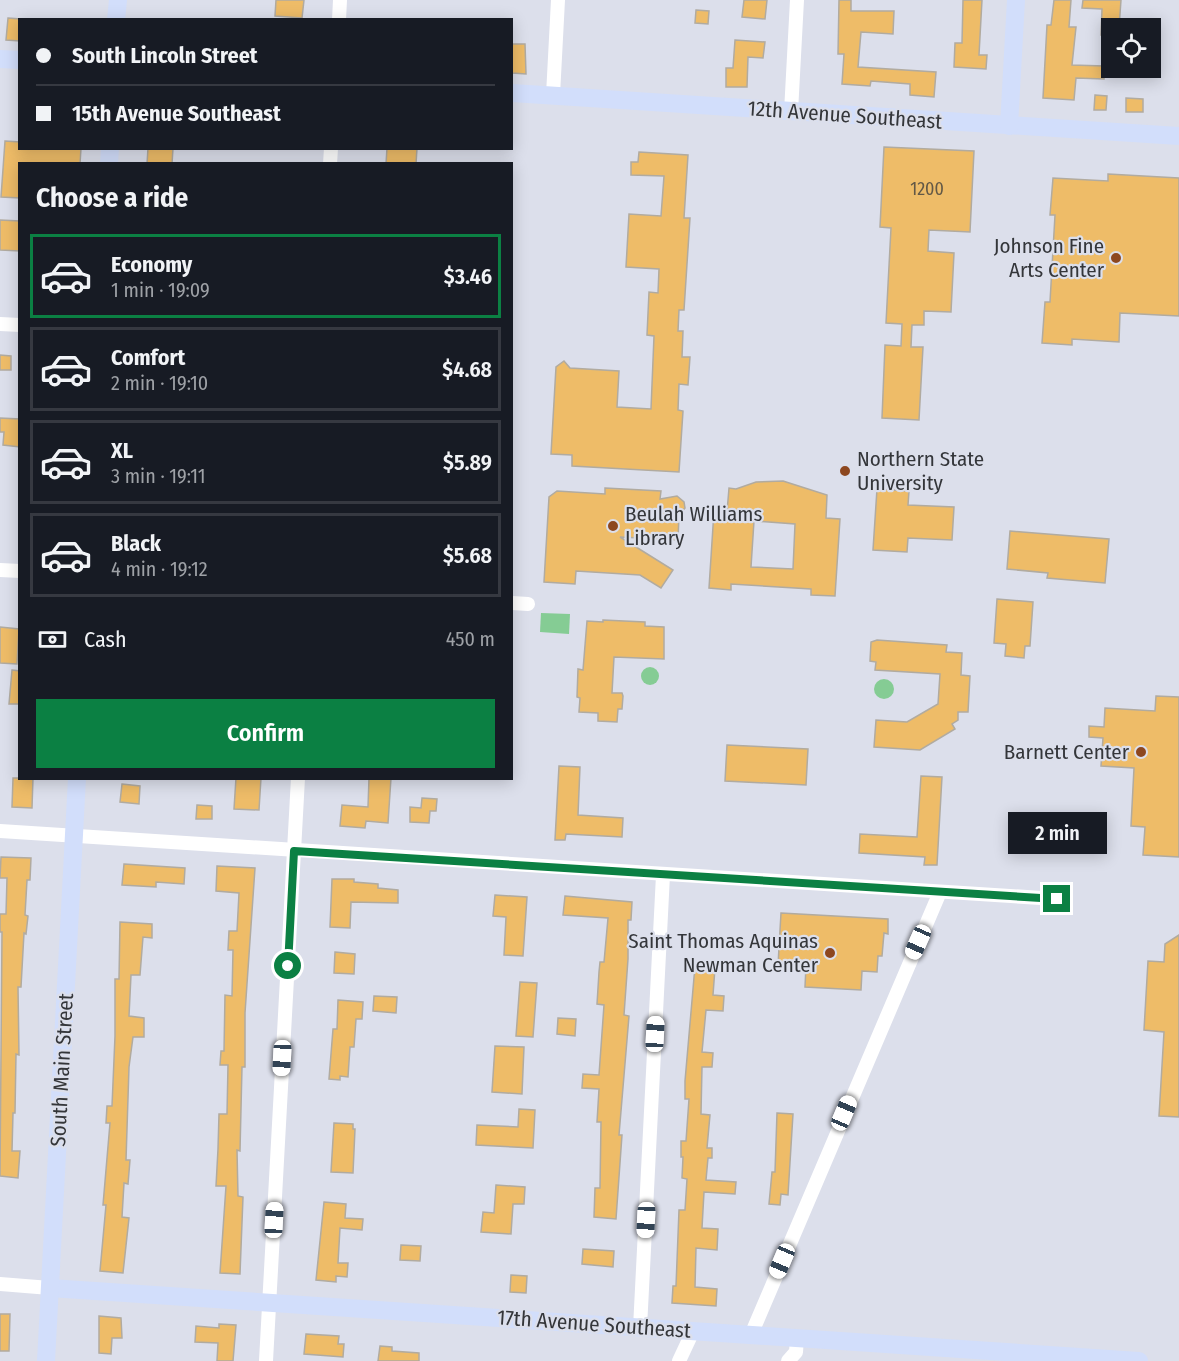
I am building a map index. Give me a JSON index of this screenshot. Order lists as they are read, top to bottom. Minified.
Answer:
{"streets":{"street":["12th Avenue Southeast","South Main Street","17th Avenue Southeast"]},"crossings":[["South Main Street","17th Avenue Southeast"]],"places":["Johnson Fine Arts Center","Northern State University","Beulah Williams Library","Barnett Center","Saint Thomas Aquinas Newman Center"],"house_numbers":["1200"],"page":{"banner":["South Lincoln Street","15th Avenue Southeast"],"heading":"Choose a ride","list":[{"name":"Economy","note":"1 min · 19:09","value":"$3.46"},{"name":"Comfort","note":"2 min · 19:10","value":"$4.68"},{"name":"XL","note":"3 min · 19:11","value":"$5.89"},{"name":"Black","note":"4 min · 19:12","value":"$5.68"}],"pay":["Cash","450 m"],"buttons":"Confirm","bubble":"2 min"}}
